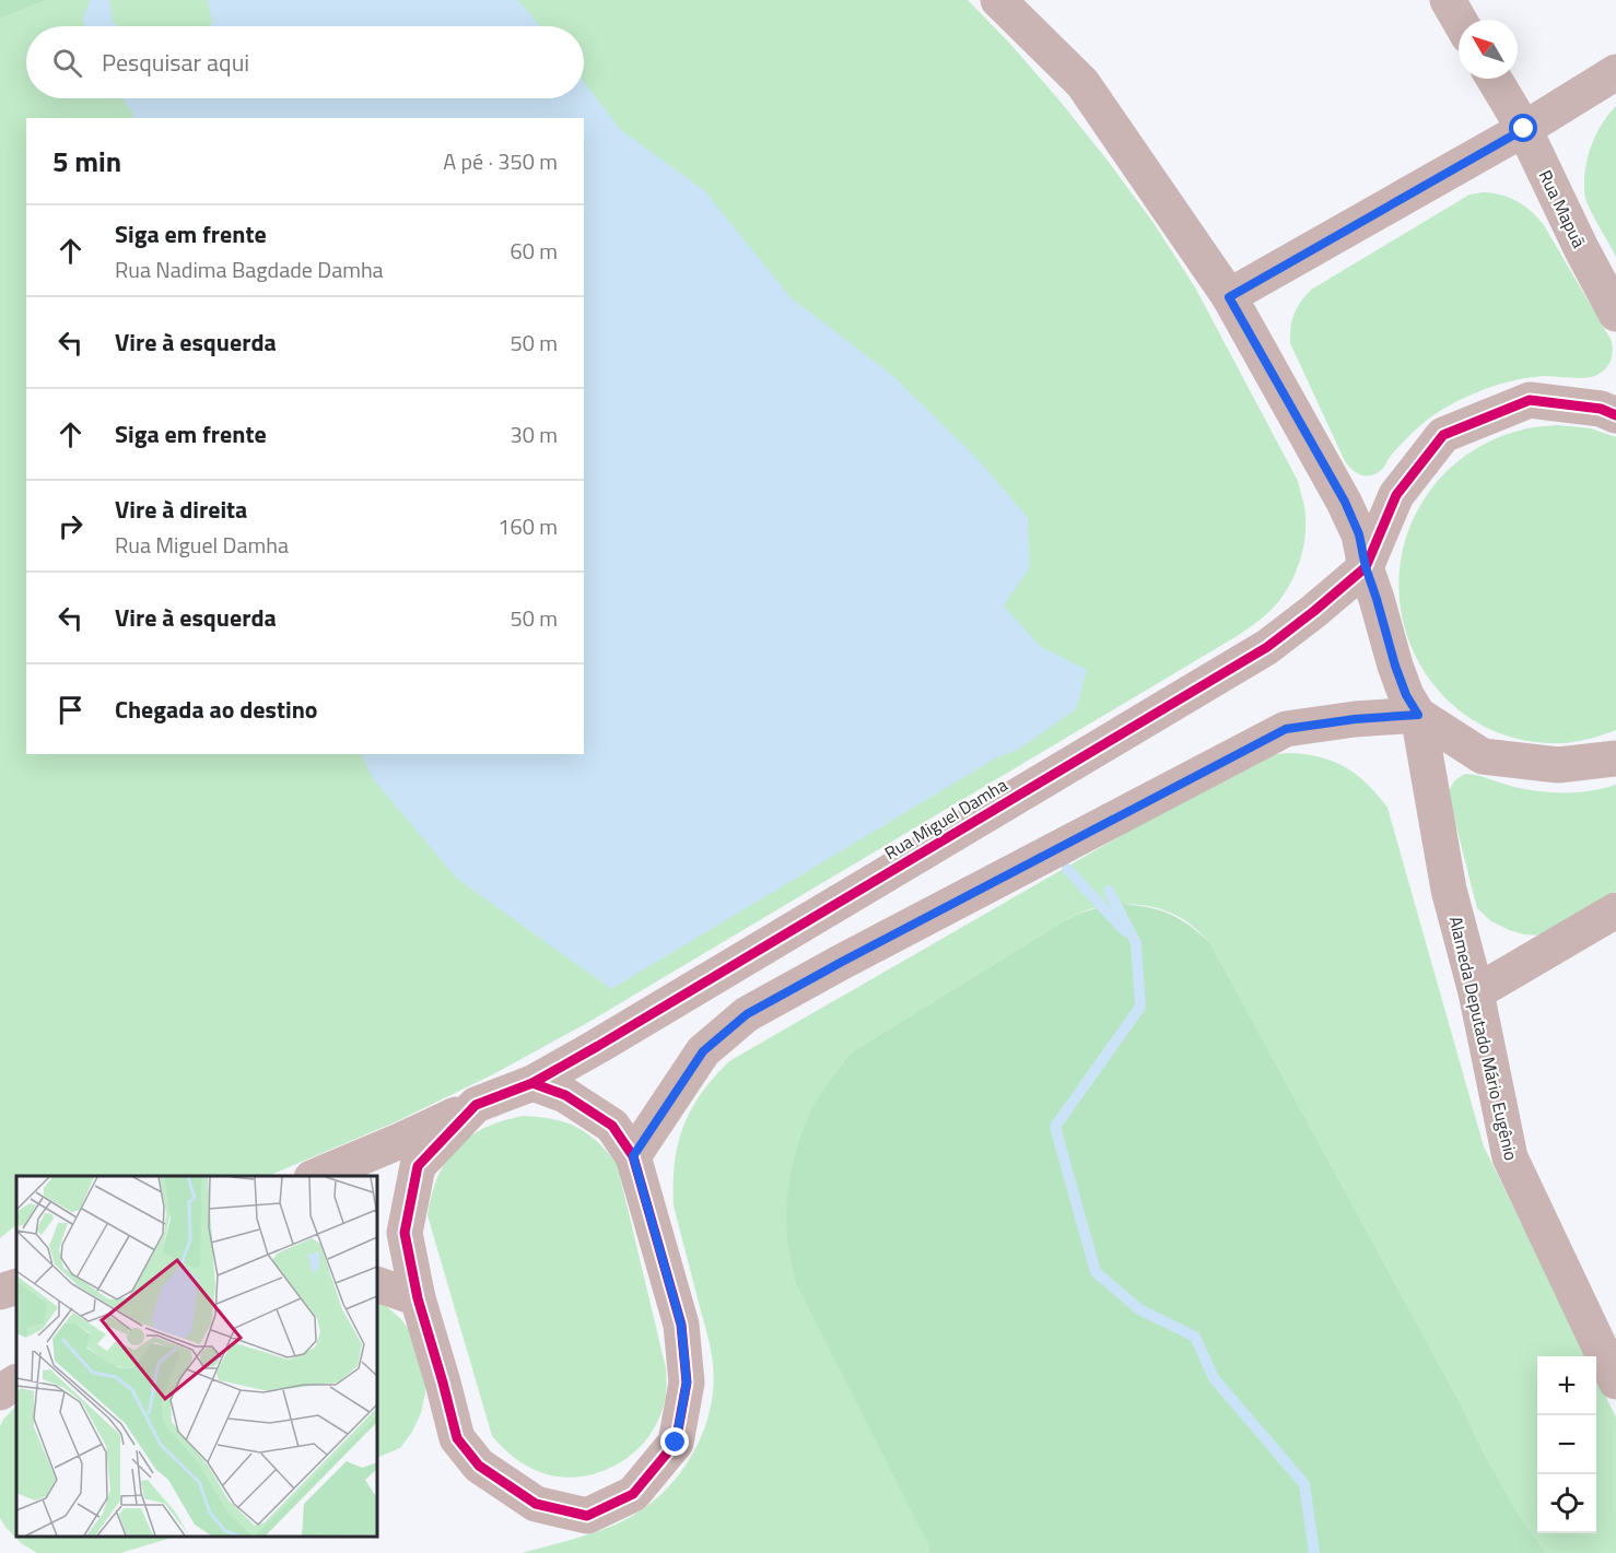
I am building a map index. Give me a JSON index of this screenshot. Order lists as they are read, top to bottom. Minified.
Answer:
{"streets":{"street":["Rua Mapuã","Rua Miguel Damha","Alameda Deputado Mário Eugênio"]},"north":"top left","page":{"search":"Pesquisar aqui","heading":["5 min","A pé · 350 m"],"list":[["Siga em frente","Rua Nadima Bagdade Damha","60 m"],["Vire à esquerda","50 m"],["Siga em frente","30 m"],["Vire à direita","Rua Miguel Damha","160 m"],["Vire à esquerda","50 m"],"Chegada ao destino"],"map_buttons":["+","−"]}}
